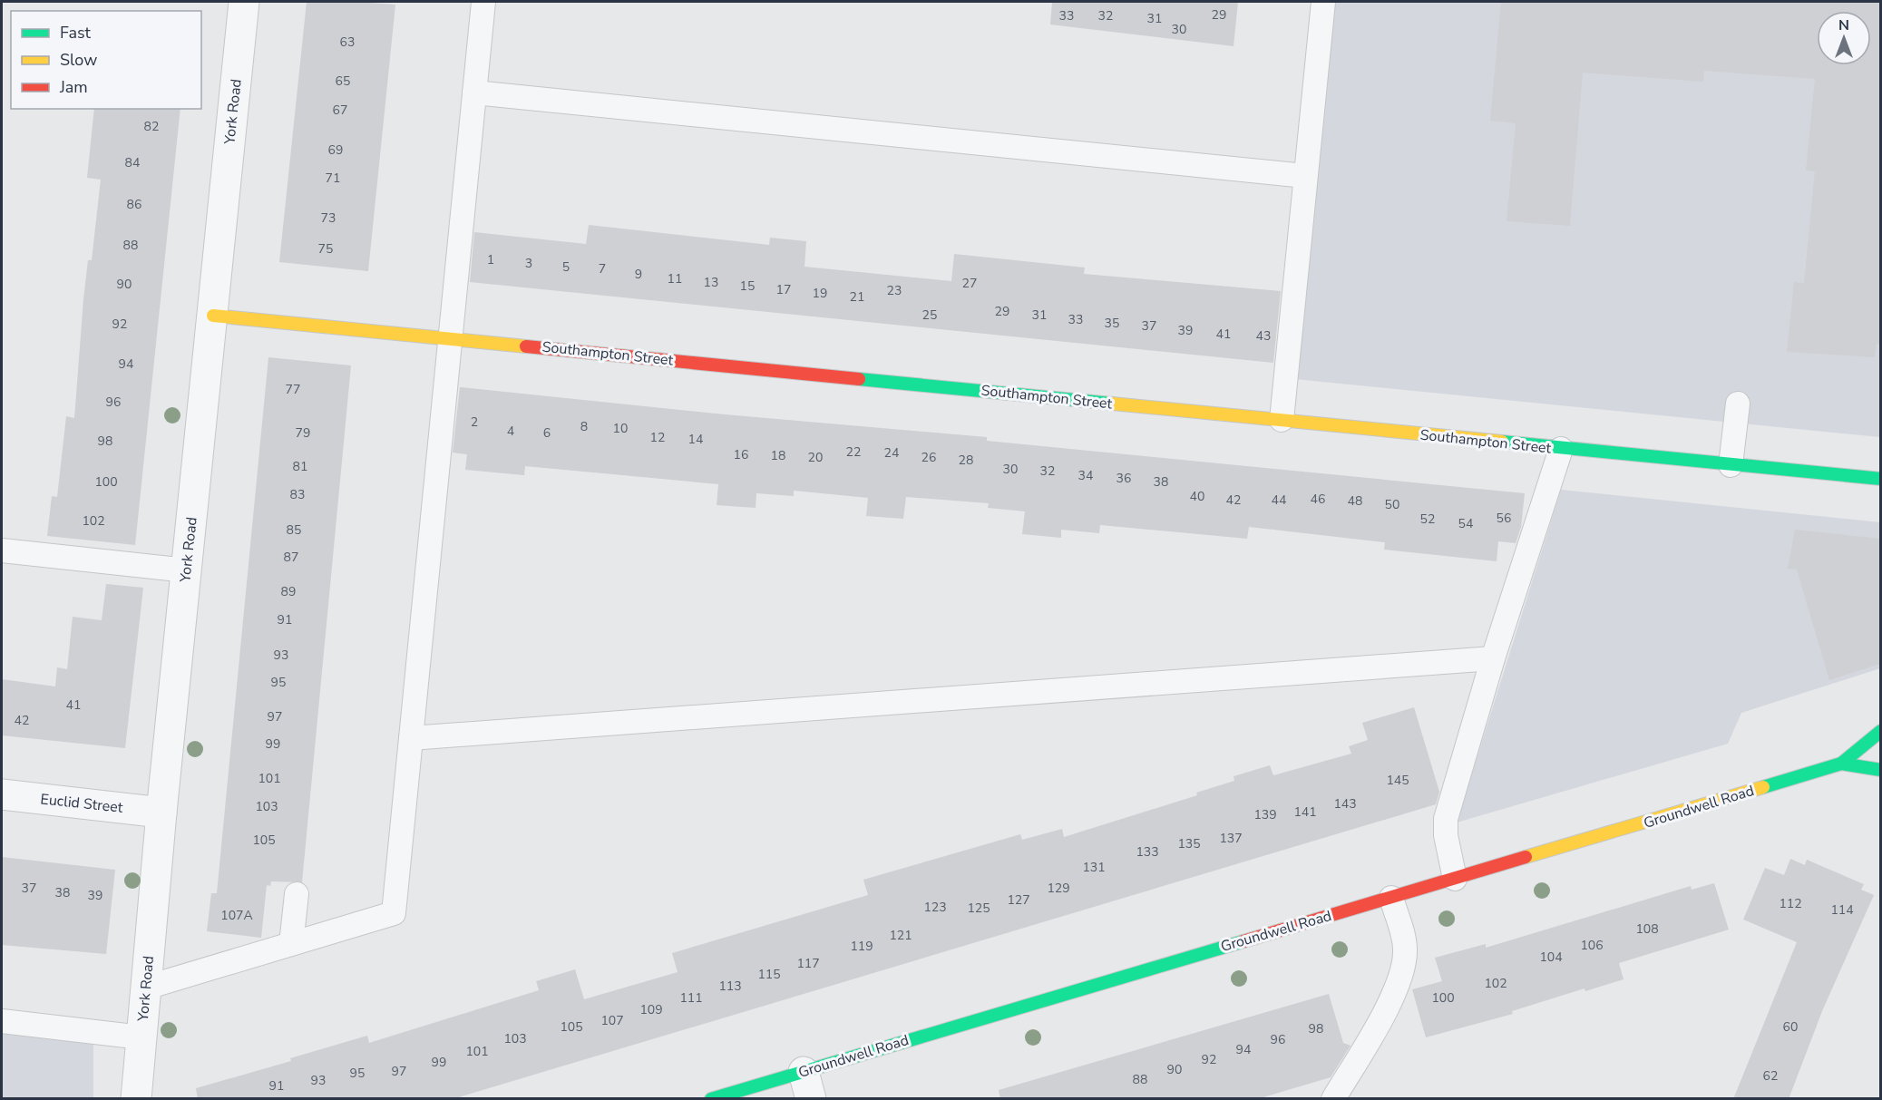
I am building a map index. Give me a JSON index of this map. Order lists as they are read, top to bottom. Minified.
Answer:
{"streets":{"street":["York Road","Southampton Street","Euclid Street","Groundwell Road"]},"crossings":[["York Road","Southampton Street"],["York Road","Euclid Street"]],"house_numbers":["29","33","32","31","30","63","65","67","82","69","84","71","86","73","88","75","1","3","5","7","9","11","13","27","90","15","17","23","19","21","29","25","31","33","35","92","37","39","41","43","94","77","96","2","8","10","4","79","6","12","14","98","22","24","16","18","20","26","28","81","30","32","34","36","100","38","83","40","46","42","44","48","50","56","52","102","54","85","87","89","91","93","95","41","97","42","99","101","145","143","103","141","139","137","105","135","133","131","37","129","38","39","127","112","123","125","114","107A","108","121","106","119","104","117","115","102","113","111","100","109","107","105","60","98","103","96","94","101","92","99","90","97","95","62","88","93","91"],"legend":["Fast","Slow","Jam"],"north":"top"}
